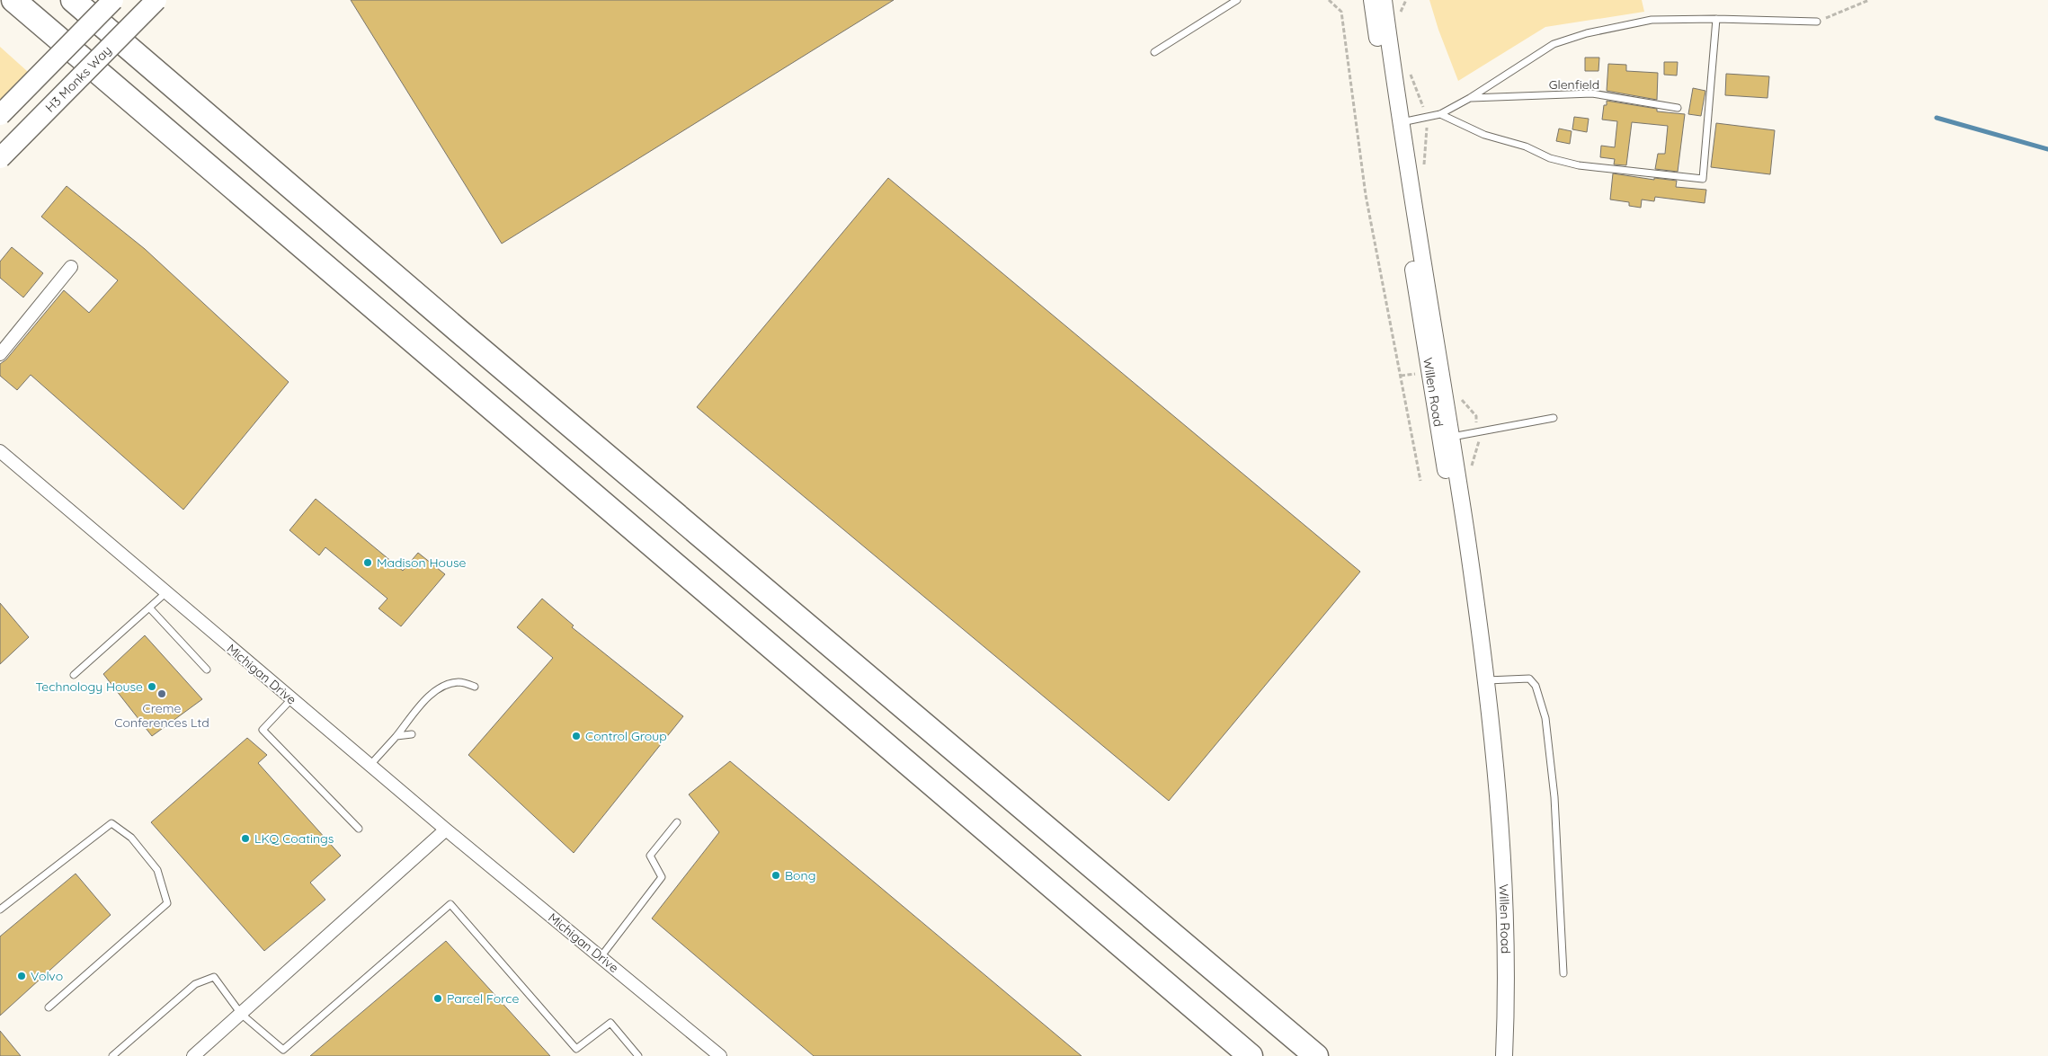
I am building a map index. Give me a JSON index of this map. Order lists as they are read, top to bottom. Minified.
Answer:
{"streets":{"main road":["H3 Monks Way"],"street":["Willen Road","Michigan Drive"],"lane":["Glenfield"]},"places":["Madison House","Technology House","Creme Conferences Ltd","Control Group","LKQ Coatings","Bong","Volvo","Parcel Force"]}
